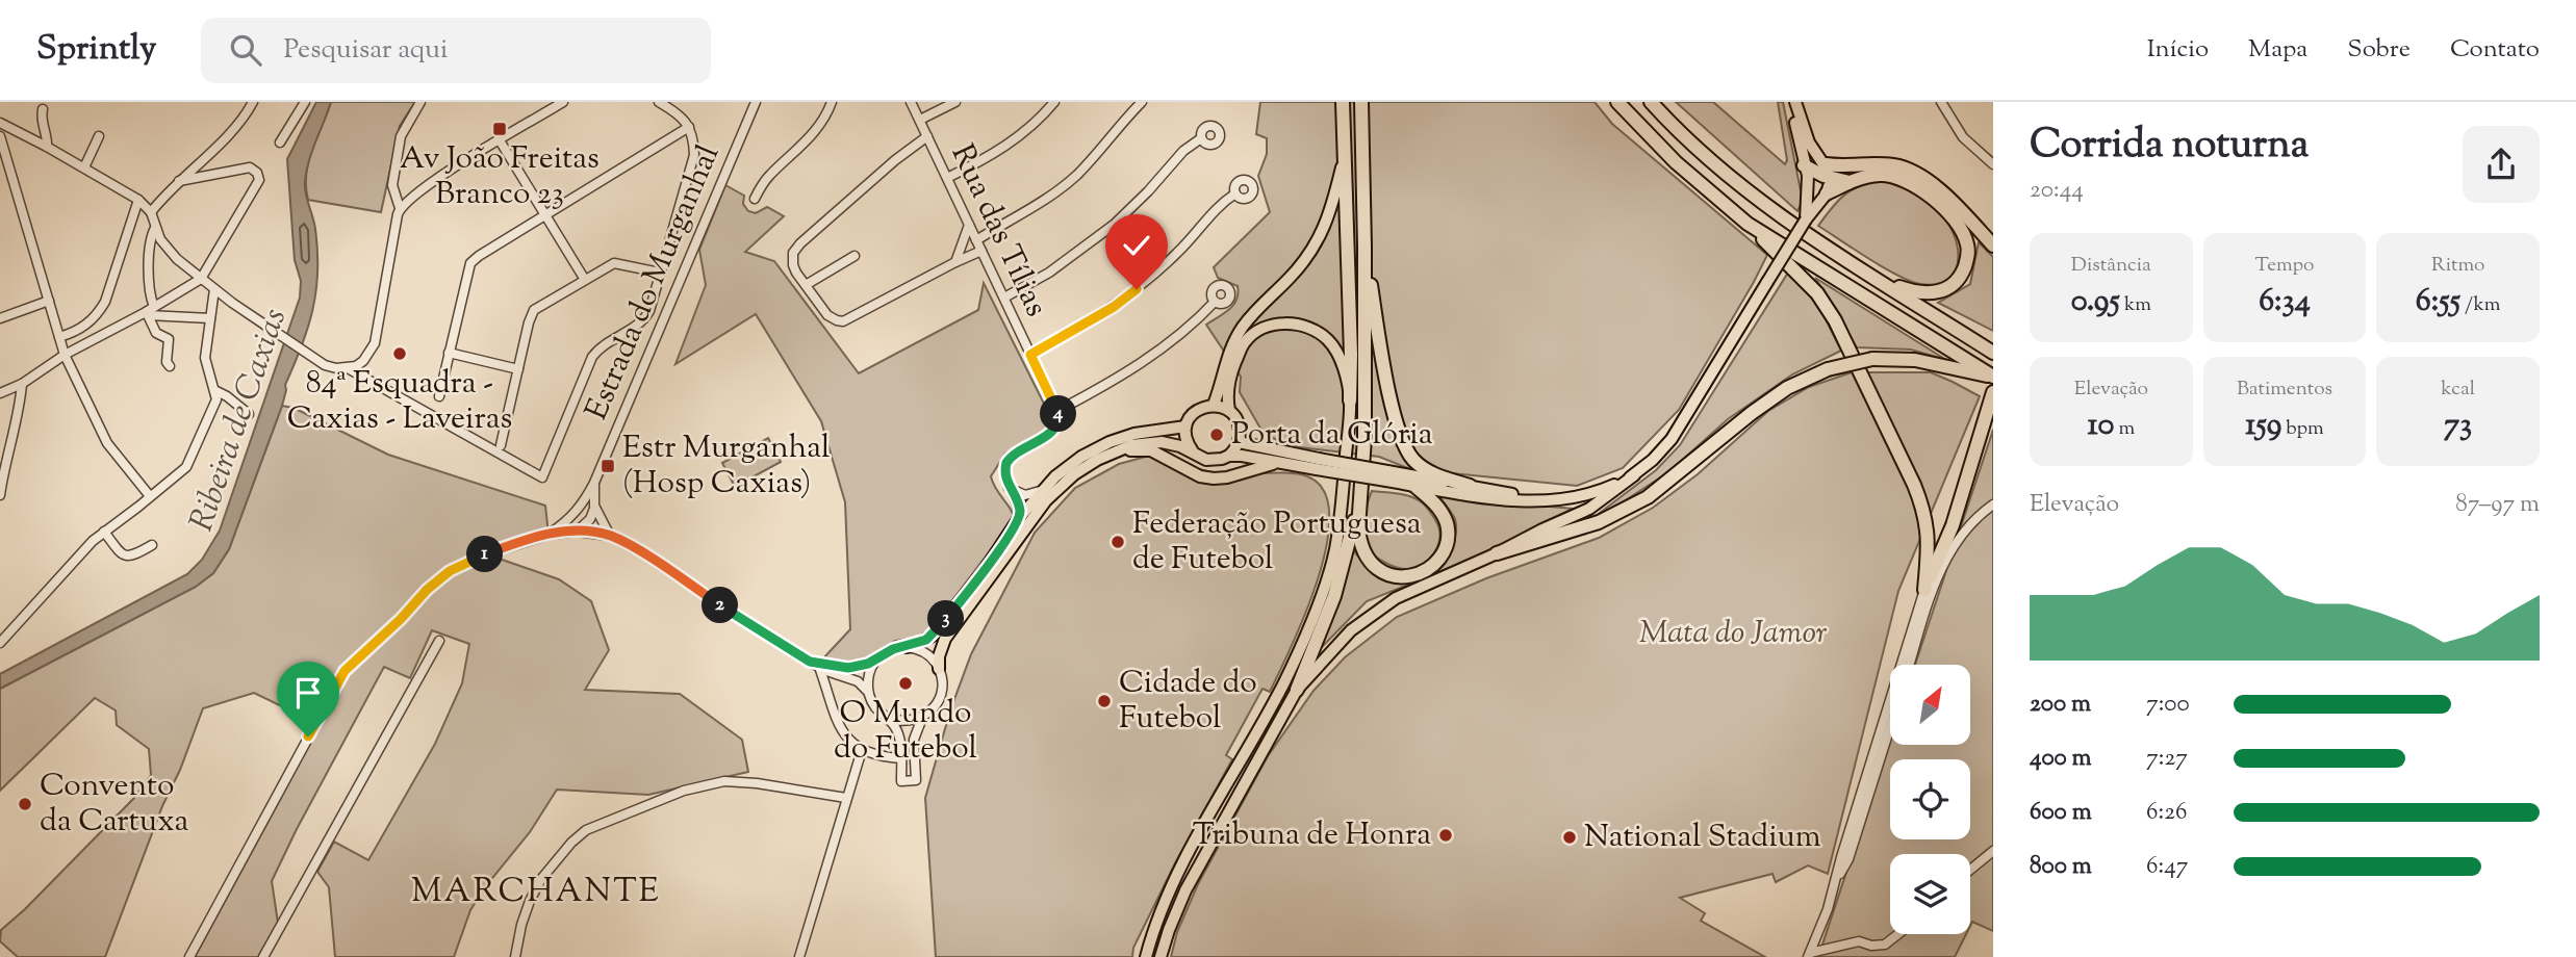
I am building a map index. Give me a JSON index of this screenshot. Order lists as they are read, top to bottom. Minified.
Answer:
{"streets":{"street":["Rua das Tílias","Estrada do Murganhal"]},"districts":["MARCHANTE"],"water":["Ribeira de Caxias"],"parks":["Mata do Jamor"],"places":{"transit":["Av João Freitas Branco 23","Estr Murganhal (Hosp Caxias)"],"other":["84ª Esquadra - Caxias - Laveiras","Porta da Glória","Federação Portuguesa de Futebol","O Mundo do Futebol","Cidade do Futebol","Convento da Cartuxa","Tribuna de Honra","National Stadium"]},"north":"top right","page":{"header":"Sprintly","search":"Pesquisar aqui","nav":["Início","Mapa","Sobre","Contato"],"heading":["Corrida noturna","20:44"],"stats":[["Distância","0.95 km"],["Tempo","6:34"],["Ritmo","6:55 /km"],["Elevação","10 m"],["Batimentos","159 bpm"],["kcal","73"]],"pins":["4","1","2","3"],"chart":["Elevação","87–97 m"],"list":[{"name":"200 m","note":"7:00"},{"name":"400 m","note":"7:27"},{"name":"600 m","note":"6:26"},{"name":"800 m","note":"6:47"}]}}
